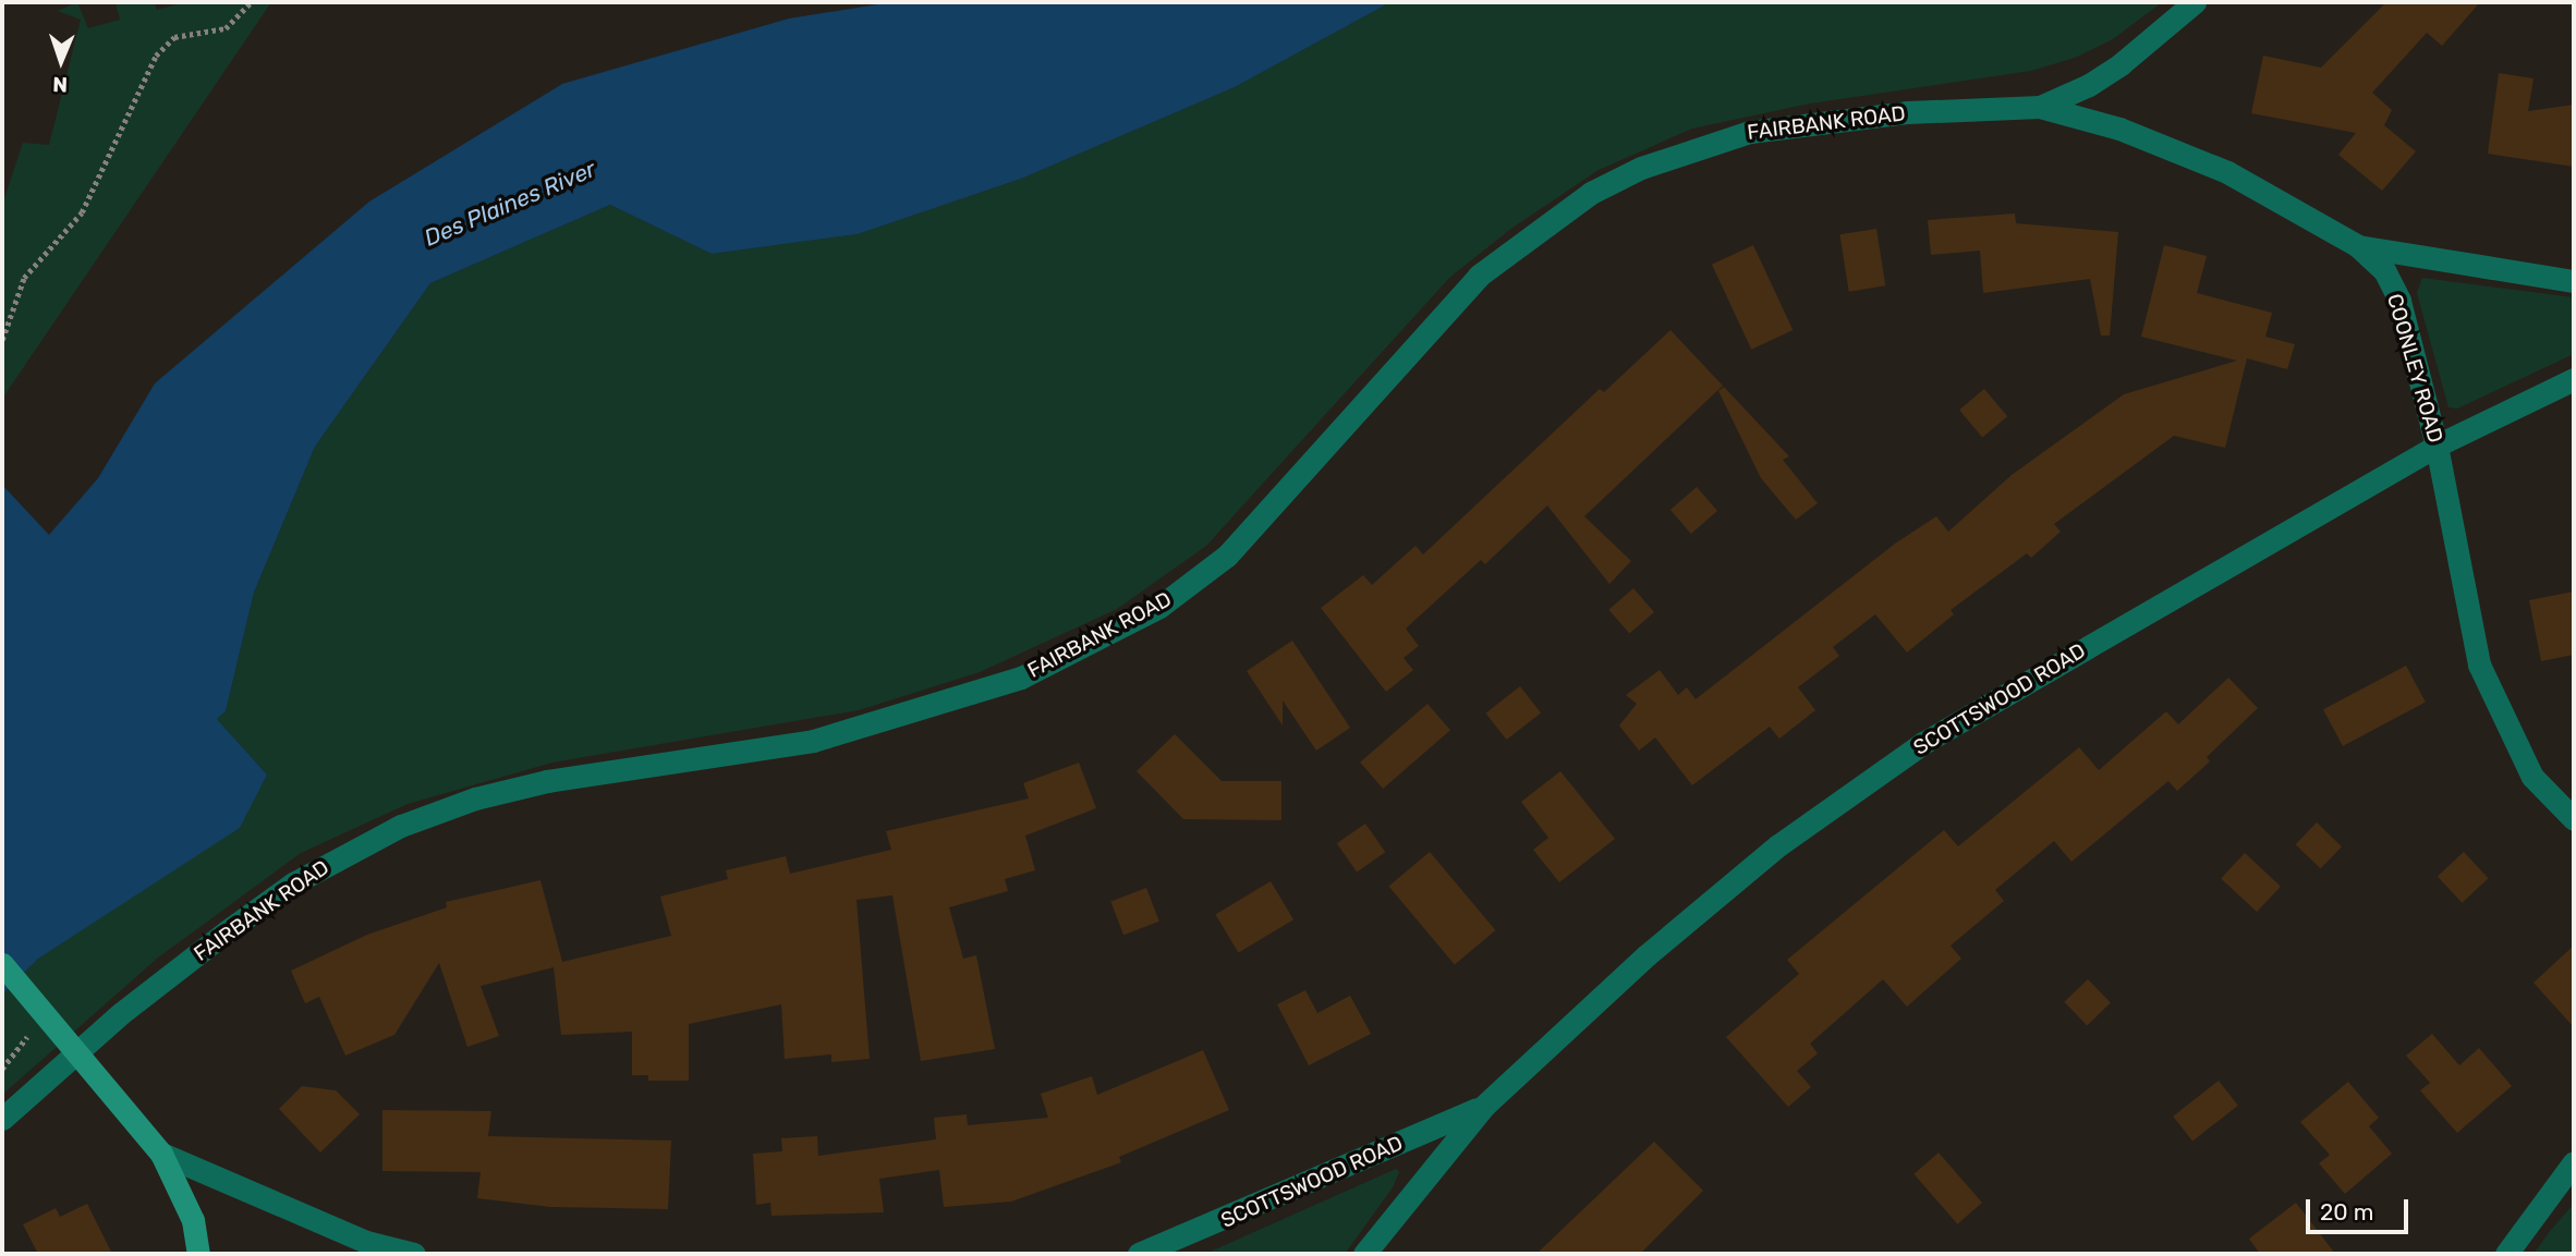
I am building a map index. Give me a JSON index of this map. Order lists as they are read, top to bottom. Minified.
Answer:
{"streets":{"street":["FAIRBANK ROAD","COONLEY ROAD","SCOTTSWOOD ROAD"]},"crossings":[["FAIRBANK ROAD","COONLEY ROAD"],["COONLEY ROAD","SCOTTSWOOD ROAD"]],"water":["Des Plaines River"],"scale_bar":"20 m","north":"bottom"}
